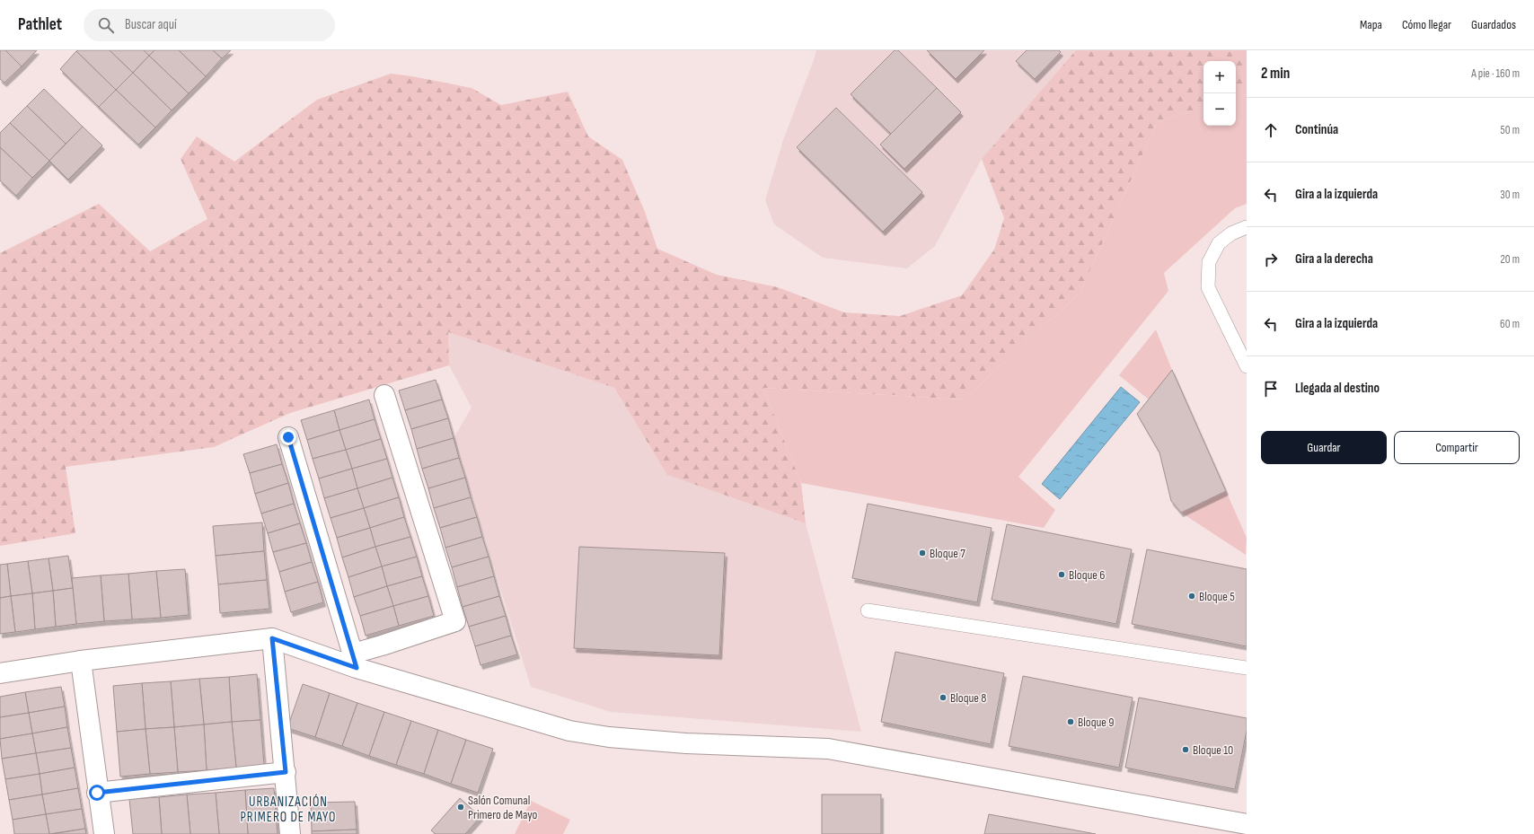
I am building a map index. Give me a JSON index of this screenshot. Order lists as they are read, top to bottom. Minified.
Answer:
{"districts":["URBANIZACIÓN PRIMERO DE MAYO"],"places":["Bloque 7","Bloque 6","Bloque 5","Bloque 8","Bloque 9","Bloque 10","Salón Comunal Primero de Mayo"],"page":{"header":"Pathlet","search":"Buscar aquí","nav":["Mapa","Cómo llegar","Guardados"],"heading":["2 min","A pie · 160 m"],"map_buttons":["+","−"],"list":[["Continúa","50 m"],["Gira a la izquierda","30 m"],["Gira a la derecha","20 m"],["Gira a la izquierda","60 m"],"Llegada al destino"],"buttons":["Guardar","Compartir"]}}
